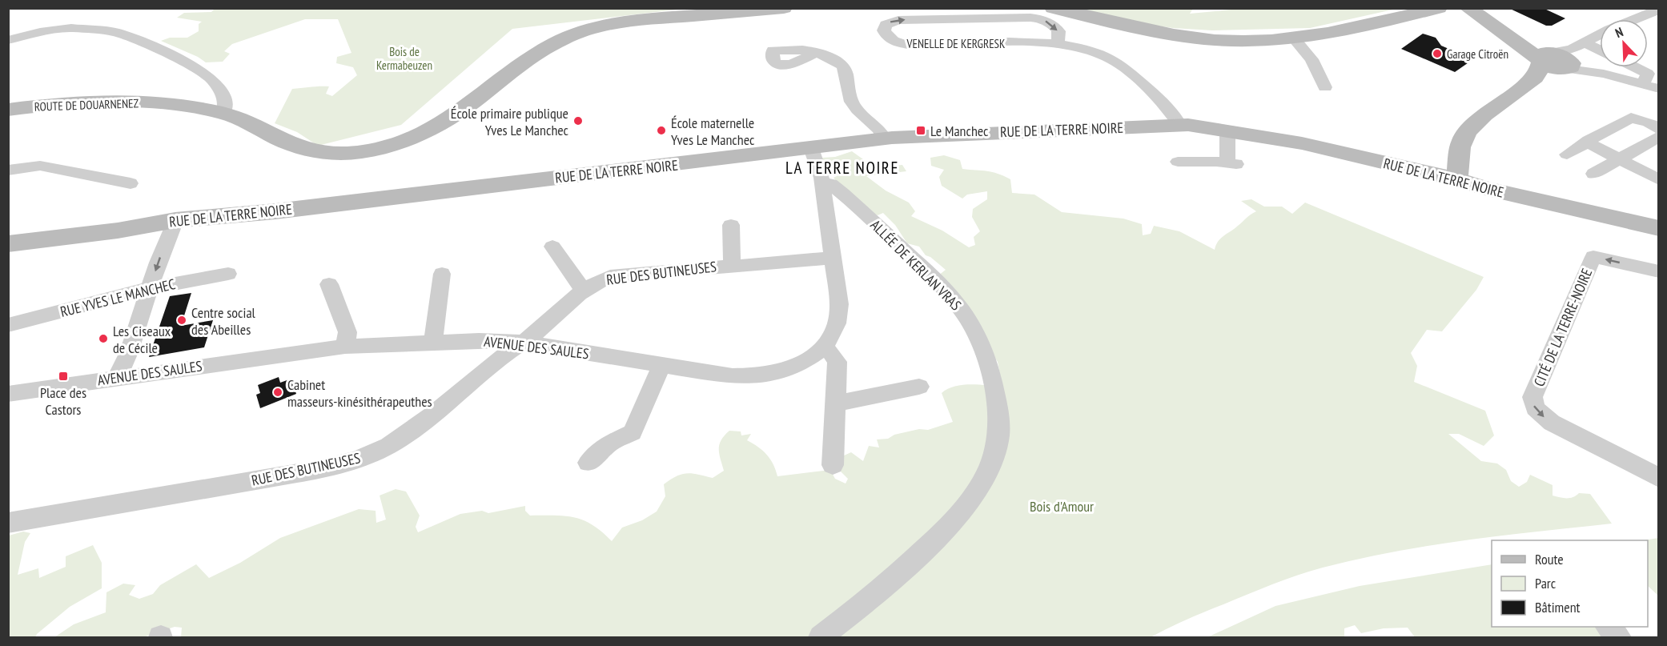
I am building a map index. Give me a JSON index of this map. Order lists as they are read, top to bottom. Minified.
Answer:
{"streets":{"street":["VENELLE DE KERGRESK","ROUTE DE DOUARNENEZ","RUE DE LA TERRE NOIRE","ALLÉE DE KERLAN VRAS","RUE DES BUTINEUSES","RUE YVES LE MANCHEC","CITÉ DE LA TERRE-NOIRE","AVENUE DES SAULES"]},"crossings":[["VENELLE DE KERGRESK","RUE DE LA TERRE NOIRE"],["RUE DE LA TERRE NOIRE","AVENUE DES SAULES"],["ALLÉE DE KERLAN VRAS","AVENUE DES SAULES"],["RUE DES BUTINEUSES","AVENUE DES SAULES"]],"districts":["LA TERRE NOIRE"],"parks":["Bois de Kermabeuzen","Bois d'Amour"],"places":{"other":["Garage Citroën","École primaire publique Yves Le Manchec","École maternelle Yves Le Manchec","Centre social des Abeilles","Les Ciseaux de Cécile","Cabinet masseurs-kinésithérapeuthes"],"transit":["Le Manchec","Place des Castors"]},"legend":["Route","Parc","Bâtiment"],"north":"top left"}
